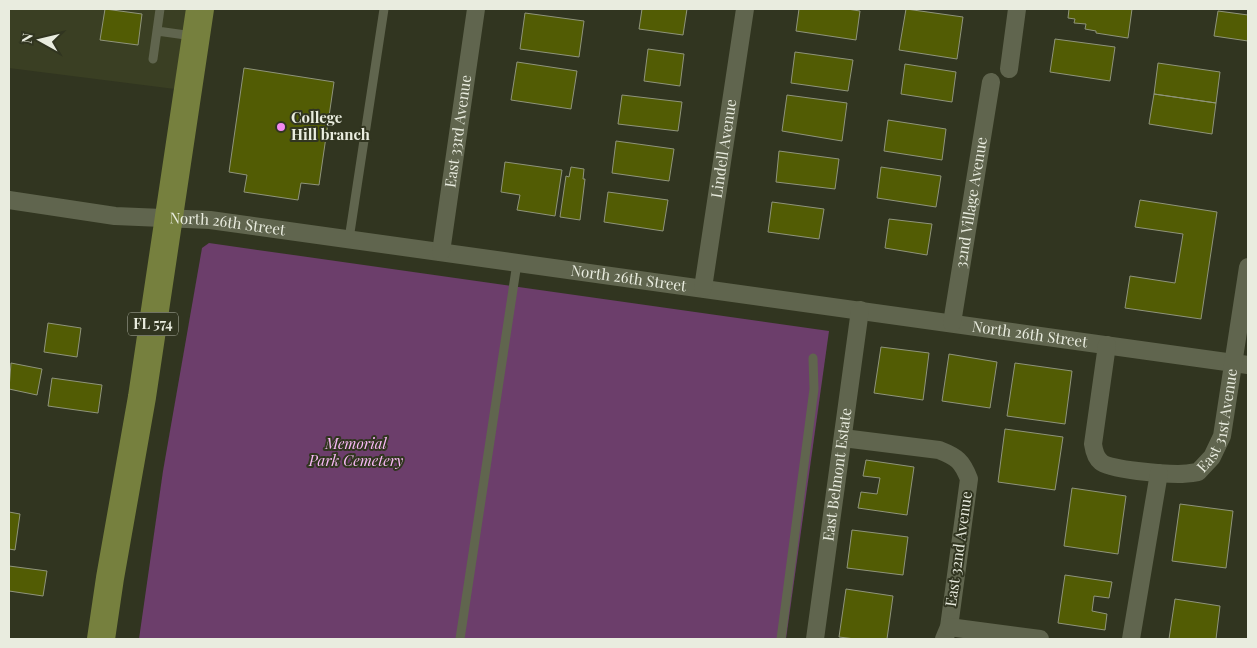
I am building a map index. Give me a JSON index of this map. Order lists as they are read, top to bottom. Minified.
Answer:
{"streets":{"main road":["FL 574"],"street":["East 33rd Avenue","Lindell Avenue","32nd Village Avenue","North 26th Street","East 31st Avenue","East Belmont Estate","East 32nd Avenue"]},"crossings":[["East 33rd Avenue","North 26th Street"],["Lindell Avenue","North 26th Street"],["32nd Village Avenue","North 26th Street"],["North 26th Street","FL 574"],["North 26th Street","East 31st Avenue"],["North 26th Street","East Belmont Estate"],["East Belmont Estate","East 32nd Avenue"]],"parks":["Memorial Park Cemetery"],"places":["College Hill branch"],"north":"left"}
